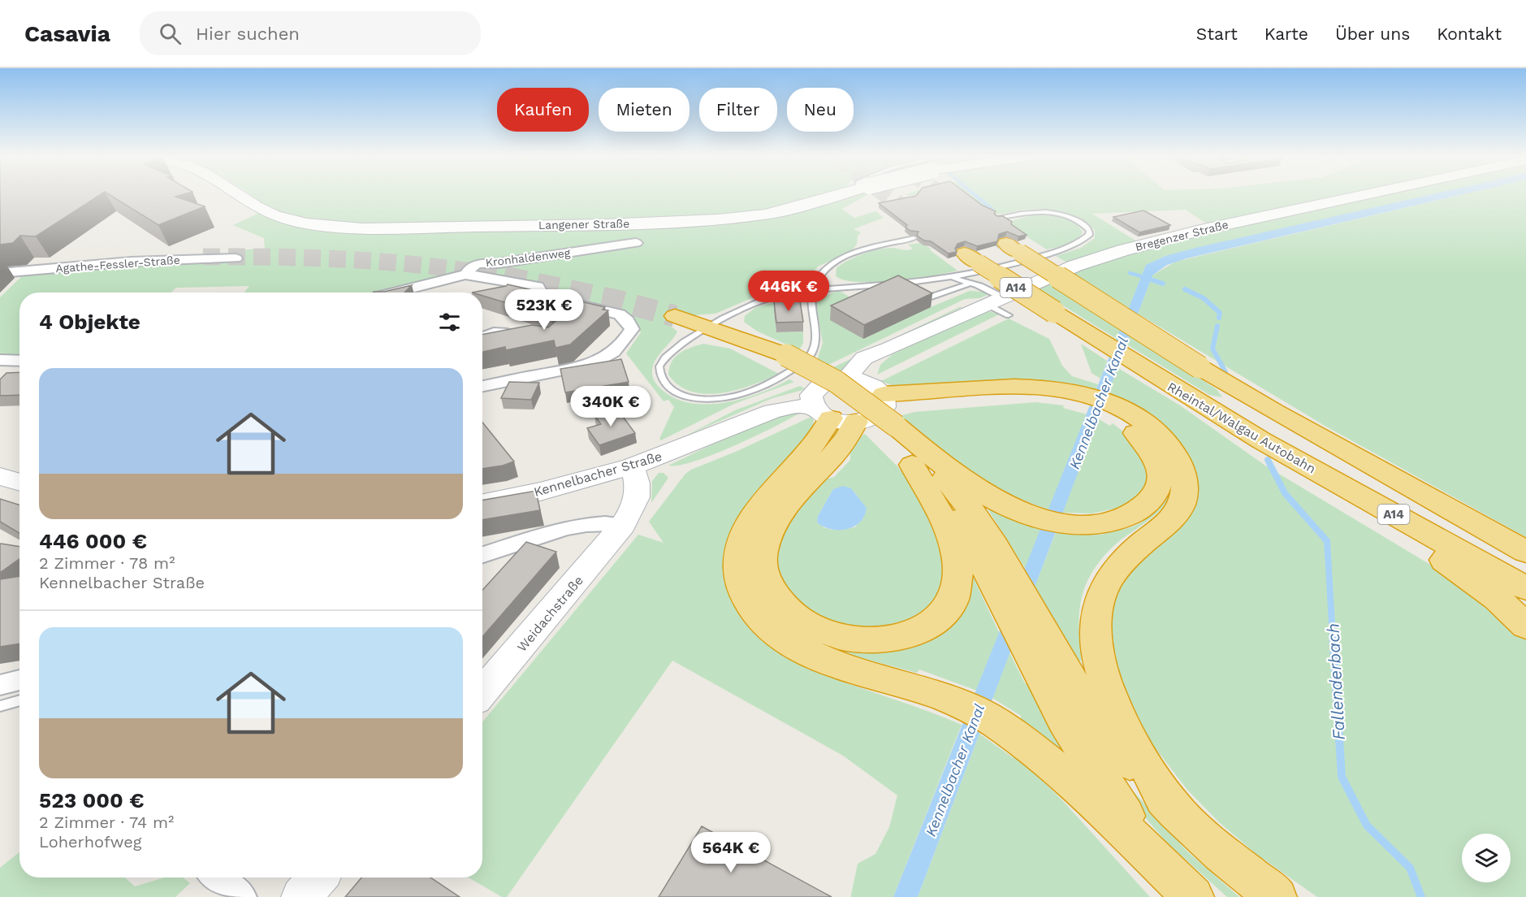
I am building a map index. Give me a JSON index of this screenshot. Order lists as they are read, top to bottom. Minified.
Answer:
{"streets":{"highway":["A14","Rheintal/Walgau Autobahn"],"main road":["Langener Straße","Bregenzer Straße","Kennelbacher Straße","Weidachstraße"],"street":["Kronhaldenweg","Agathe-Fessler-Straße"]},"crossings":[["Kennelbacher Straße","Weidachstraße"]],"water":["Kennelbacher Kanal","Fallenderbach"],"page":{"header":"Casavia","search":"Hier suchen","nav":["Start","Karte","Über uns","Kontakt"],"chip":["Kaufen","Mieten","Filter","Neu"],"price":["446K €","523K €","340K €","564K €"],"heading":"4 Objekte","list":[{"name":"446 000 €","note":"2 Zimmer · 78 m² · Kennelbacher Straße"},{"name":"523 000 €","note":"2 Zimmer · 74 m² · Loherhofweg"}]}}
